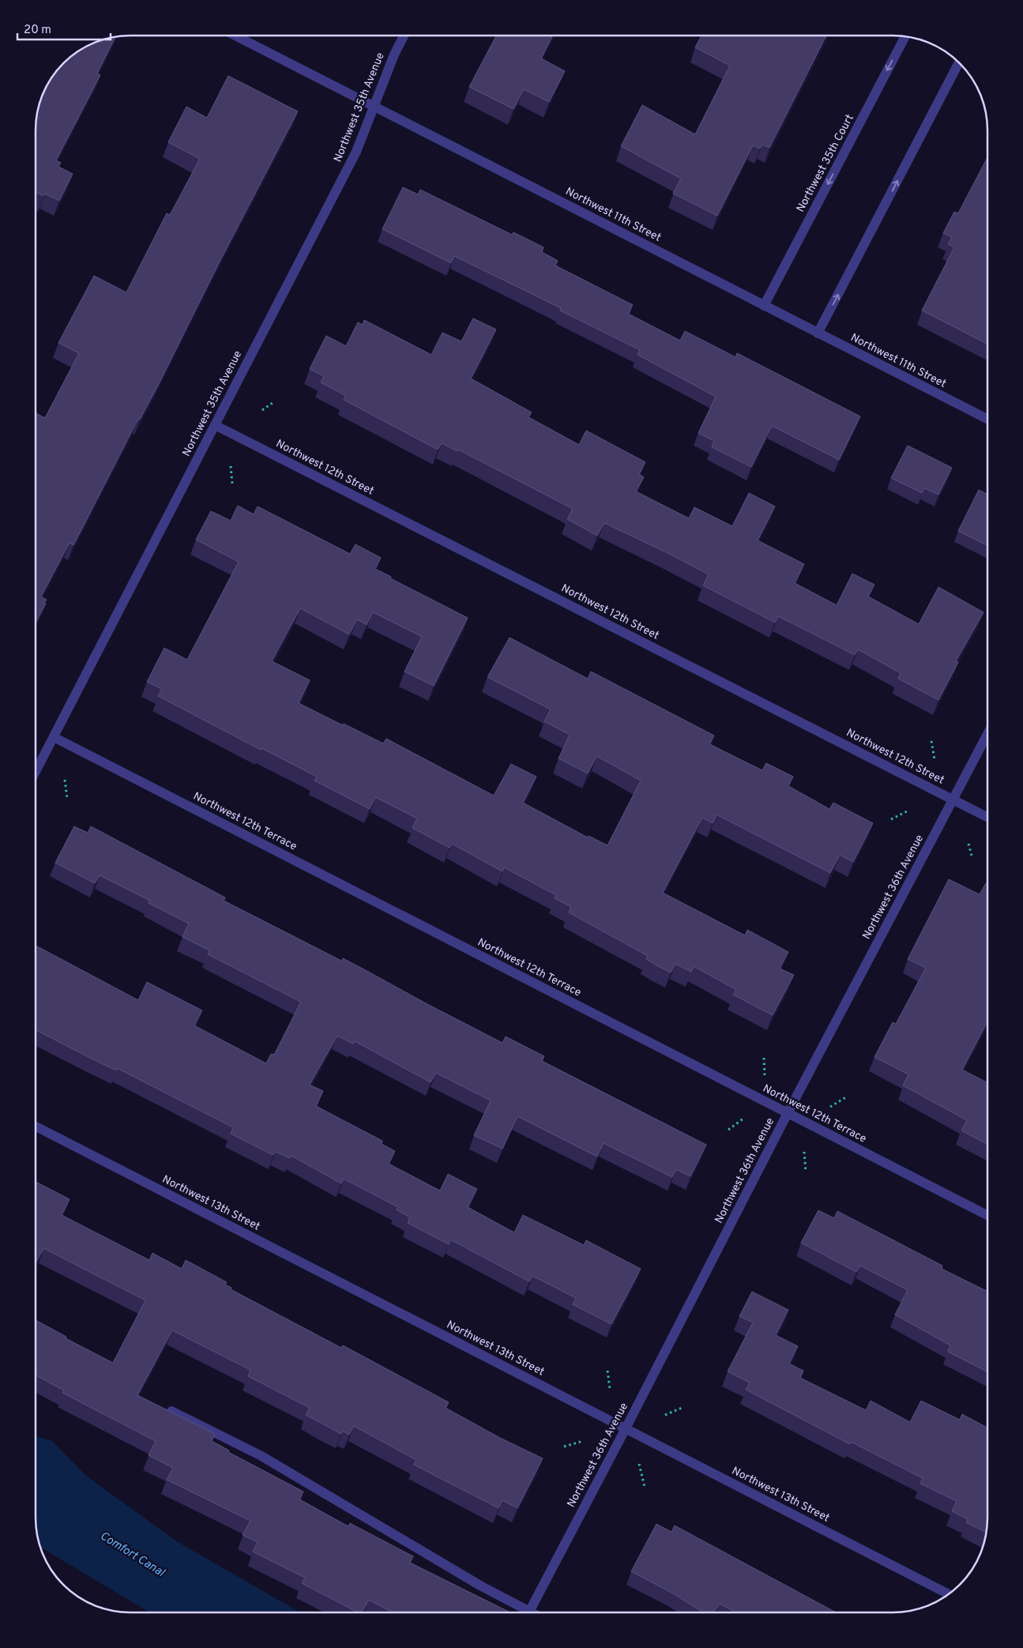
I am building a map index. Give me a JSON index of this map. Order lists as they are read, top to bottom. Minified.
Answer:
{"streets":{"street":["Northwest 35th Avenue","Northwest 35th Court","Northwest 11th Street","Northwest 12th Street","Northwest 12th Terrace","Northwest 36th Avenue","Northwest 13th Street"]},"crossings":[["Northwest 35th Avenue","Northwest 11th Street"],["Northwest 35th Avenue","Northwest 12th Street"],["Northwest 35th Avenue","Northwest 12th Terrace"],["Northwest 35th Court","Northwest 11th Street"],["Northwest 12th Street","Northwest 36th Avenue"],["Northwest 12th Terrace","Northwest 36th Avenue"],["Northwest 36th Avenue","Northwest 13th Street"]],"water":["Comfort Canal"],"scale_bar":"20 m"}
